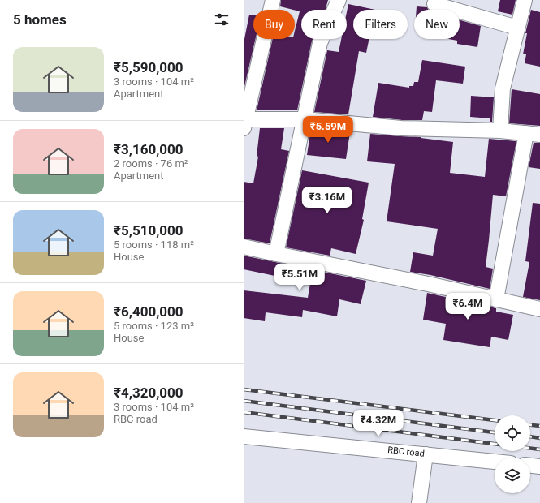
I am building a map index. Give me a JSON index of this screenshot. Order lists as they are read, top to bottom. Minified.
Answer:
{"streets":{"street":["RBC road"]},"page":{"heading":"5 homes","chip":["Buy","Rent","Filters","New"],"list":[{"name":"₹5,590,000","note":"3 rooms · 104 m² · Apartment"},{"name":"₹3,160,000","note":"2 rooms · 76 m² · Apartment"},{"name":"₹5,510,000","note":"5 rooms · 118 m² · House"},{"name":"₹6,400,000","note":"5 rooms · 123 m² · House"},{"name":"₹4,320,000","note":"3 rooms · 104 m² · RBC road"}],"price":["₹5.59M","₹3.16M","₹5.51M","₹6.4M","₹4.32M"]}}
